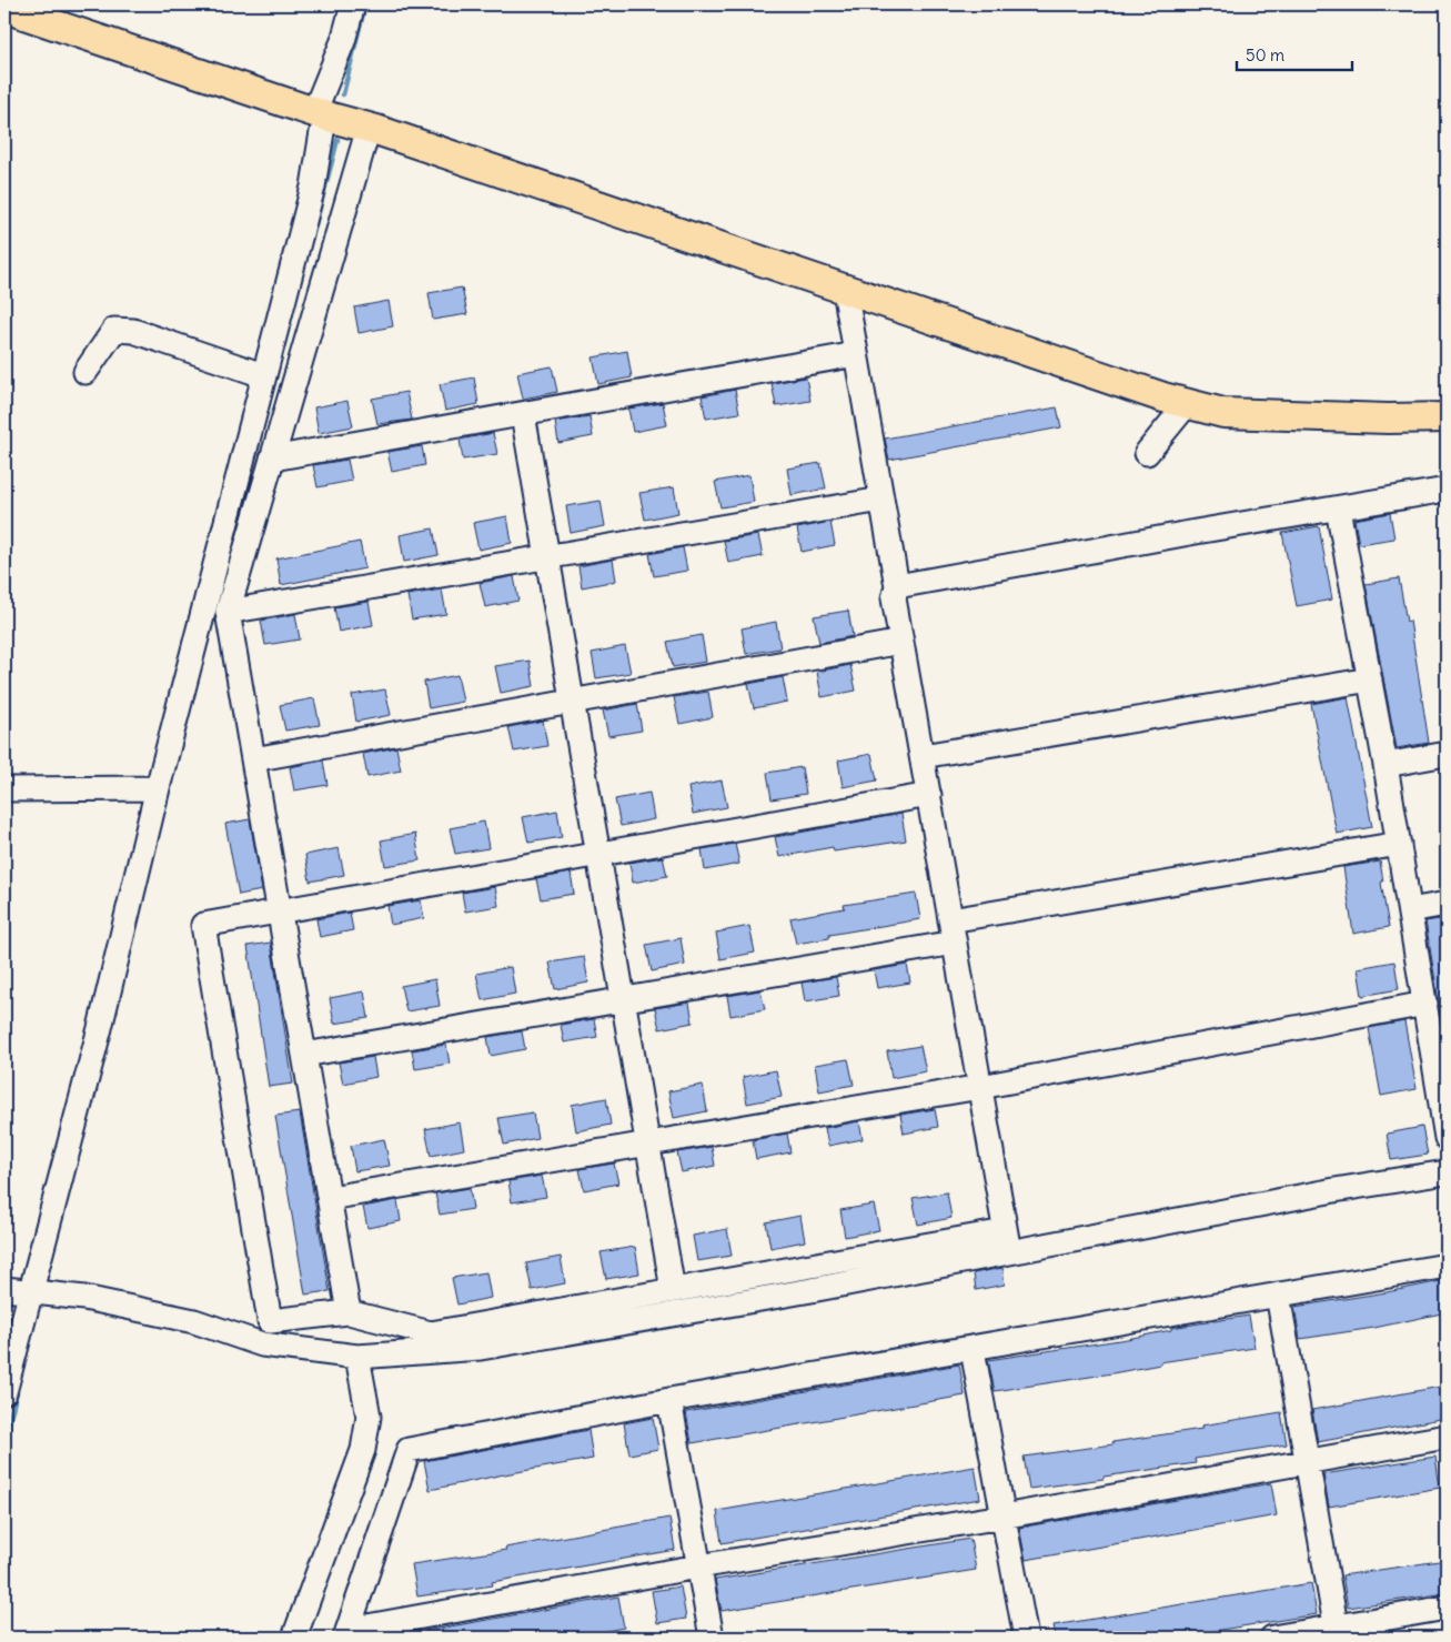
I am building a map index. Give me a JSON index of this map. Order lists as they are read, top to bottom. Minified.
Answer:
{"scale_bar":"50 m"}
